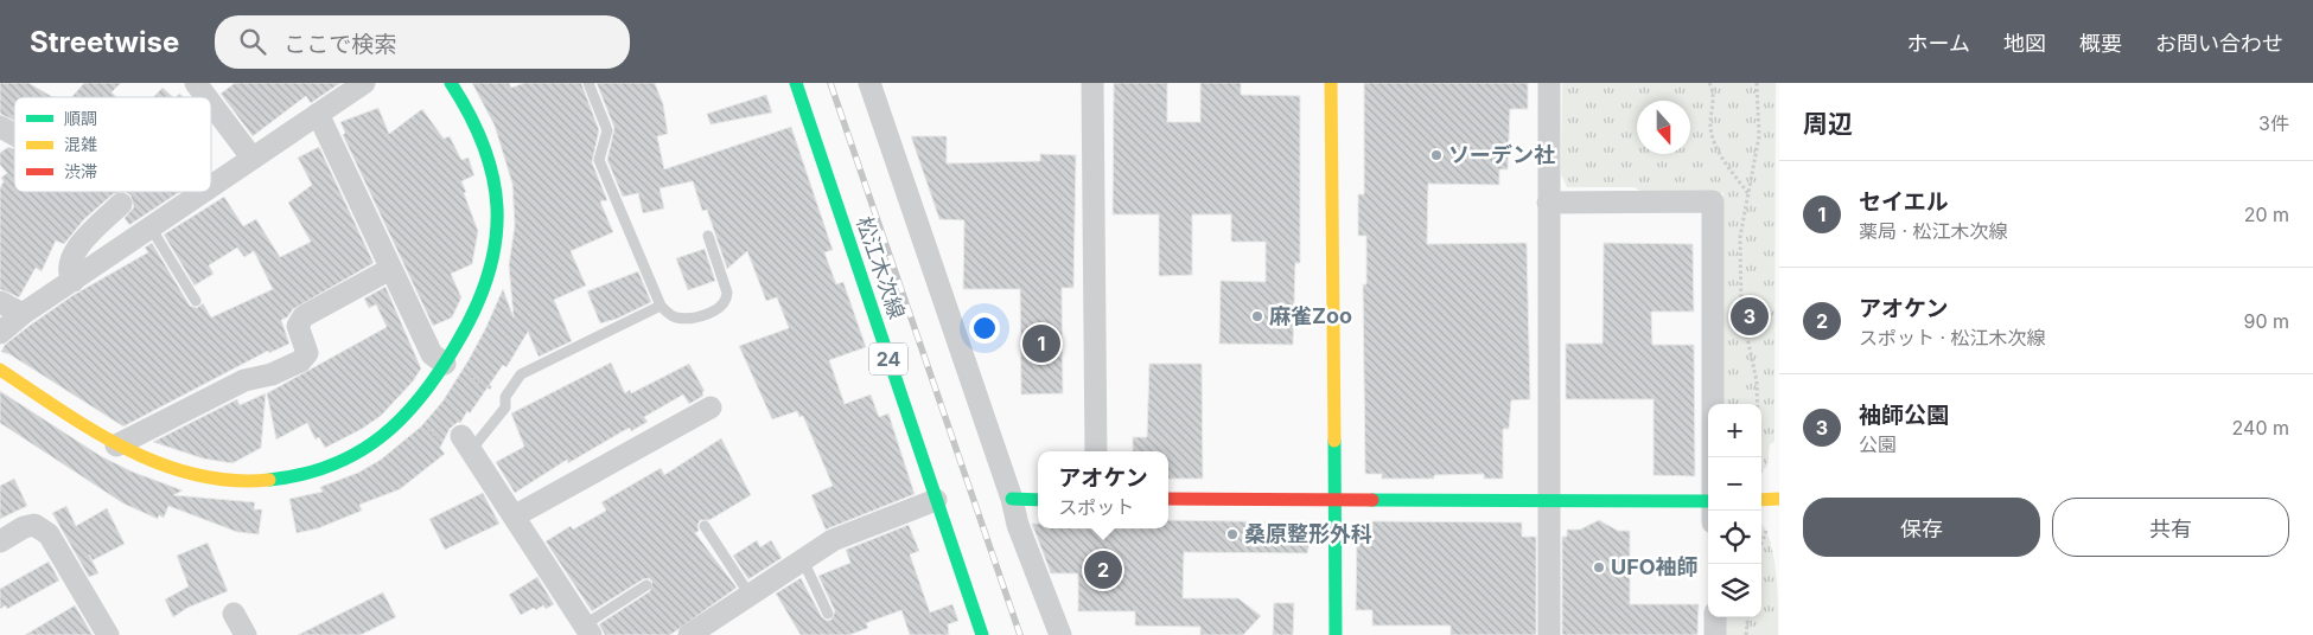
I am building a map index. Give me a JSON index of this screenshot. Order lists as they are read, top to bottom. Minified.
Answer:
{"streets":{"street":["松江木次線","24"]},"places":["ソーデン社","麻雀Zoo","桑原整形外科","UFO袖師"],"legend":["順調","混雑","渋滞"],"north":"bottom","page":{"header":"Streetwise","search":"ここで検索","nav":["ホーム","地図","概要","お問い合わせ"],"heading":["周辺","3件"],"list":[{"mark":"1","name":"セイエル","note":"薬局 · 松江木次線","value":"20 m"},{"mark":"2","name":"アオケン","note":"スポット · 松江木次線","value":"90 m"},{"mark":"3","name":"袖師公園","note":"公園","value":"240 m"}],"pins":["3","1","2"],"map_buttons":["+","−"],"popup":["アオケン","スポット"],"buttons":["保存","共有"]}}
